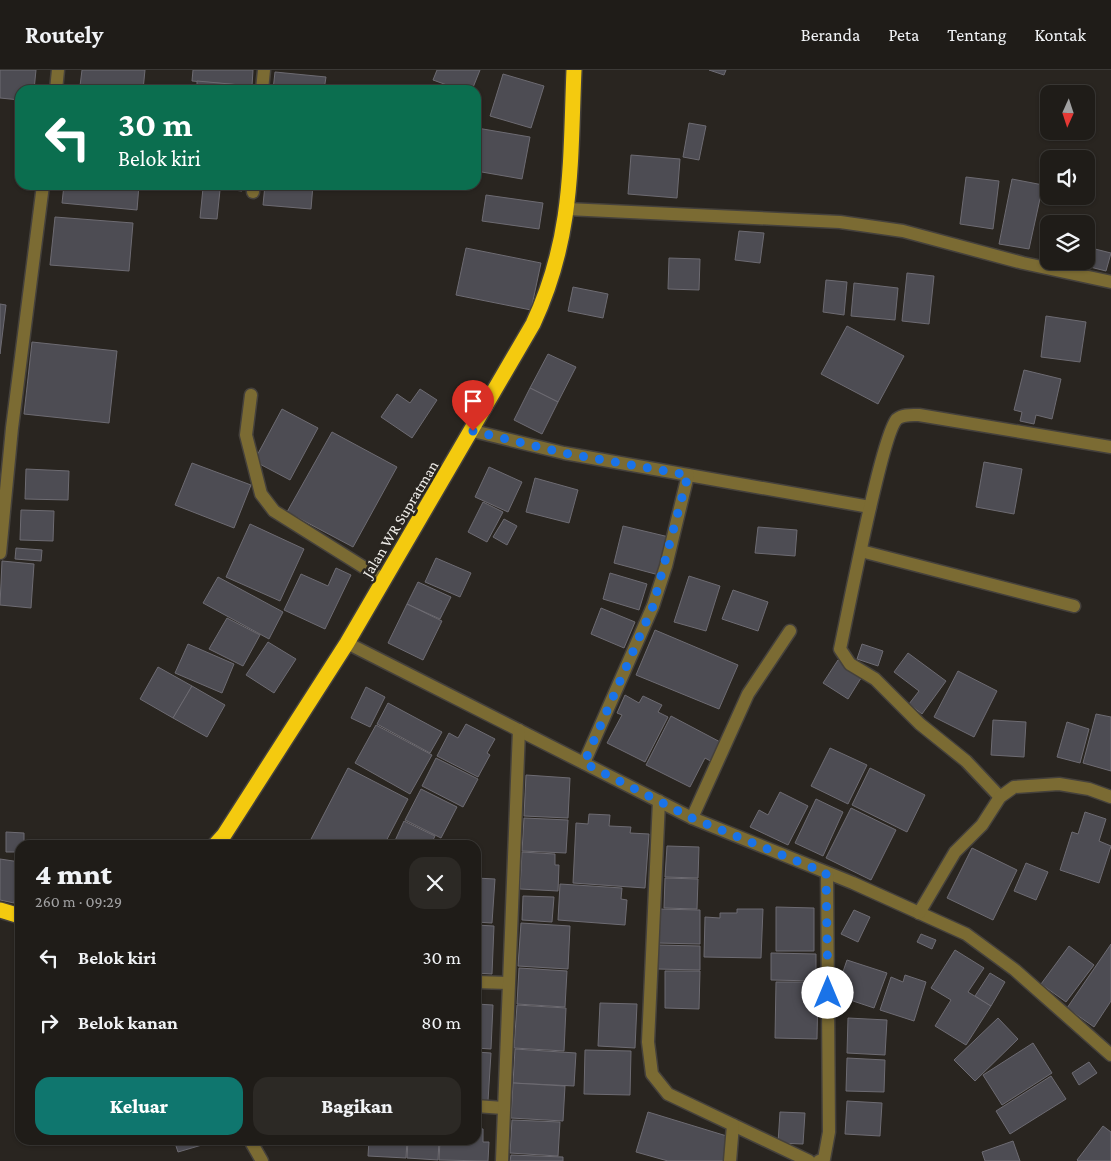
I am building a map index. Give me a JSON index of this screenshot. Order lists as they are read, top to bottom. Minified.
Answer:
{"streets":{"highway":["Jalan WR Supratman"]},"north":"bottom","page":{"header":"Routely","nav":["Beranda","Peta","Tentang","Kontak"],"turn":["30 m","Belok kiri"],"heading":["4 mnt","260 m · 09:29"],"list":[{"name":"Belok kiri","value":"30 m"},{"name":"Belok kanan","value":"80 m"}],"buttons":["Keluar","Bagikan"]}}
